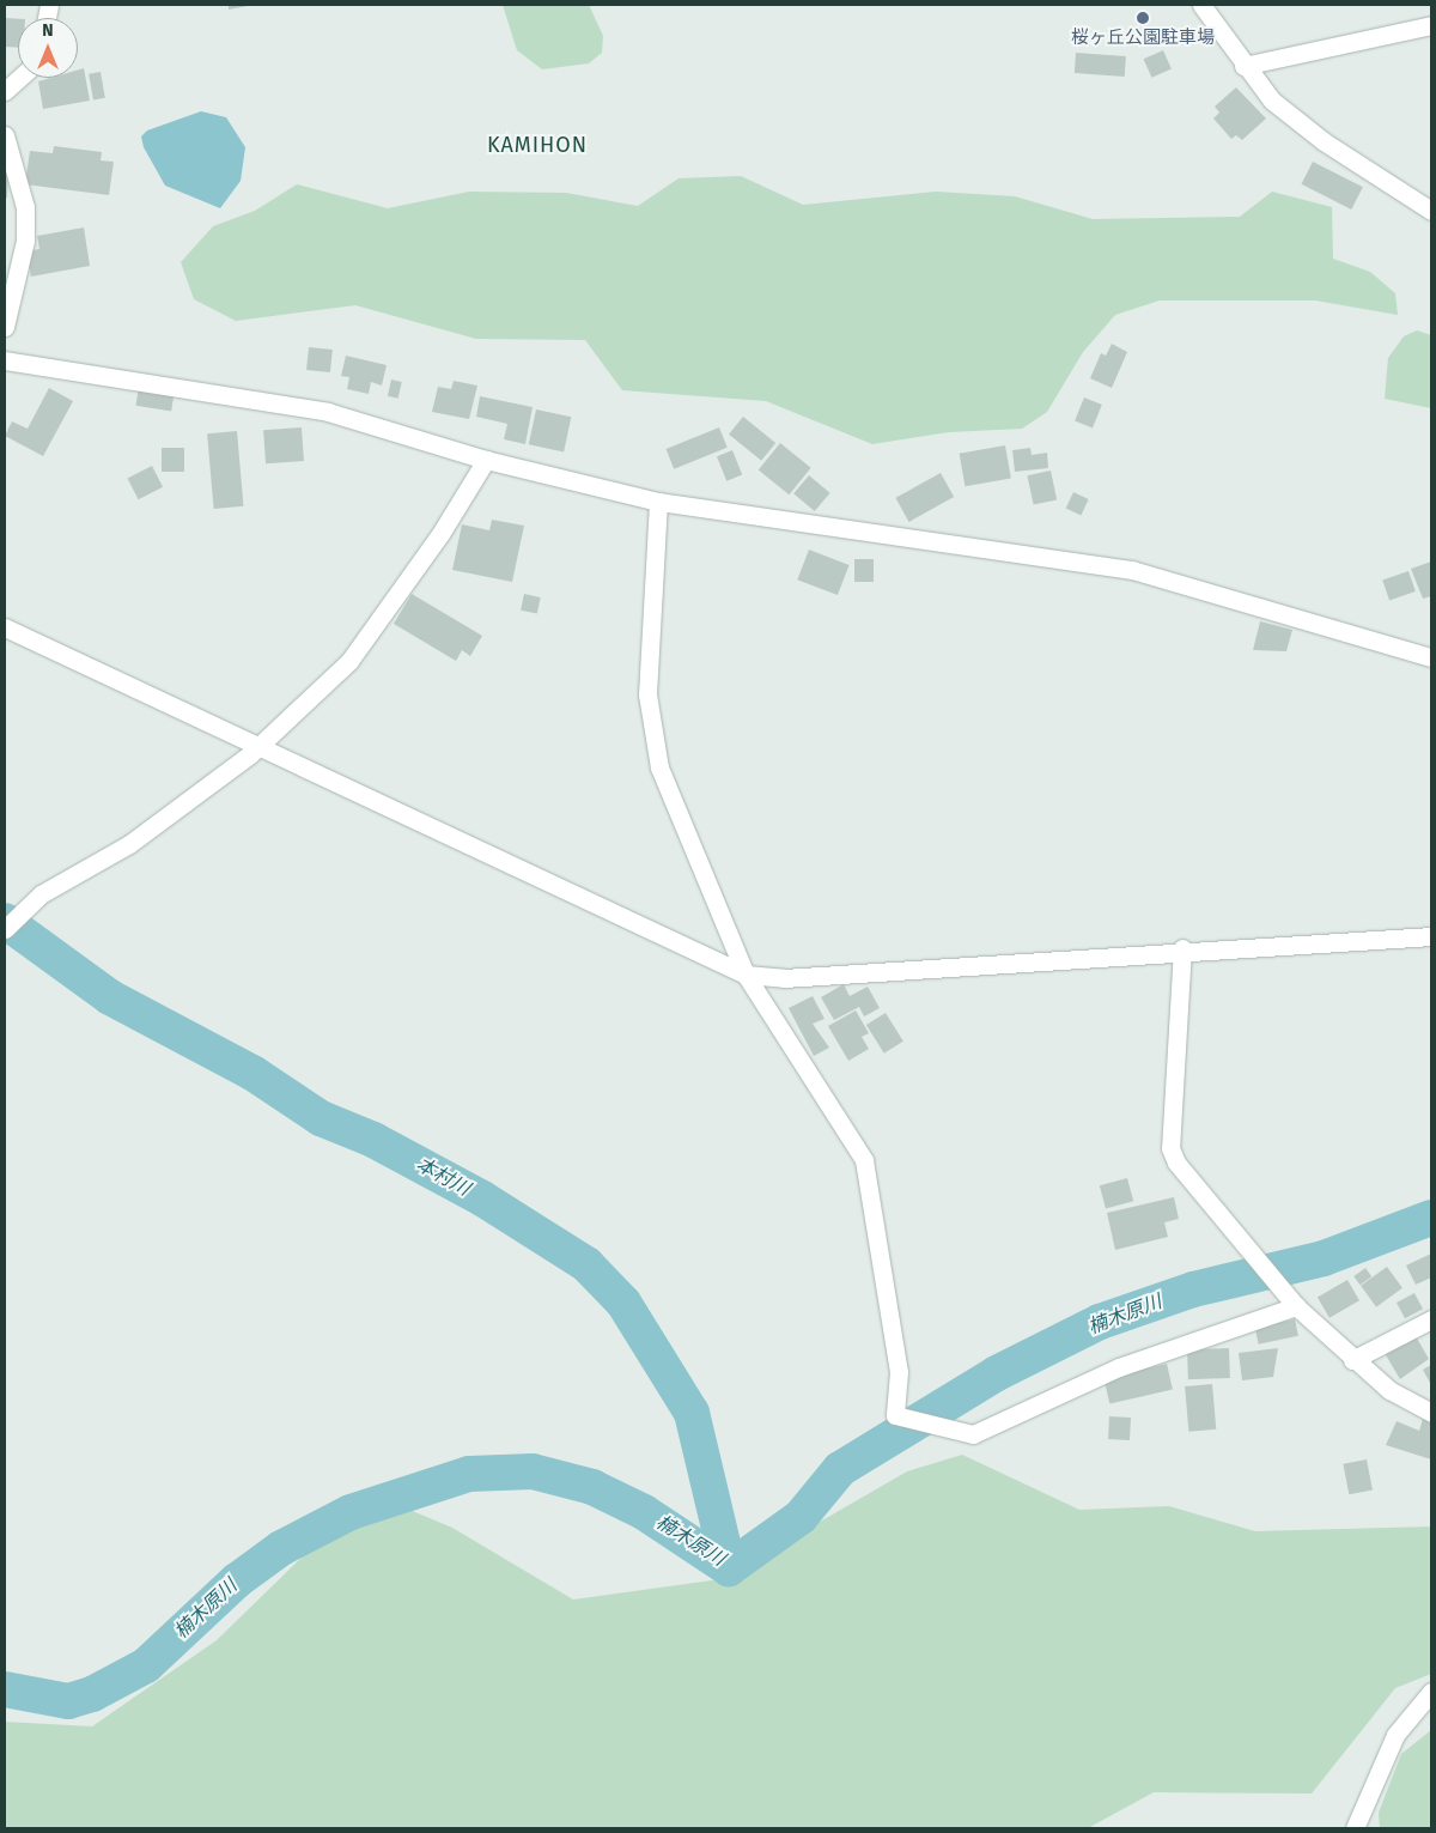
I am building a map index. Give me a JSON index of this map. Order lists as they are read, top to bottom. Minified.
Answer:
{"districts":["KAMIHON"],"water":["本村川","楠木原川"],"places":["桜ヶ丘公園駐車場"],"north":"top"}
